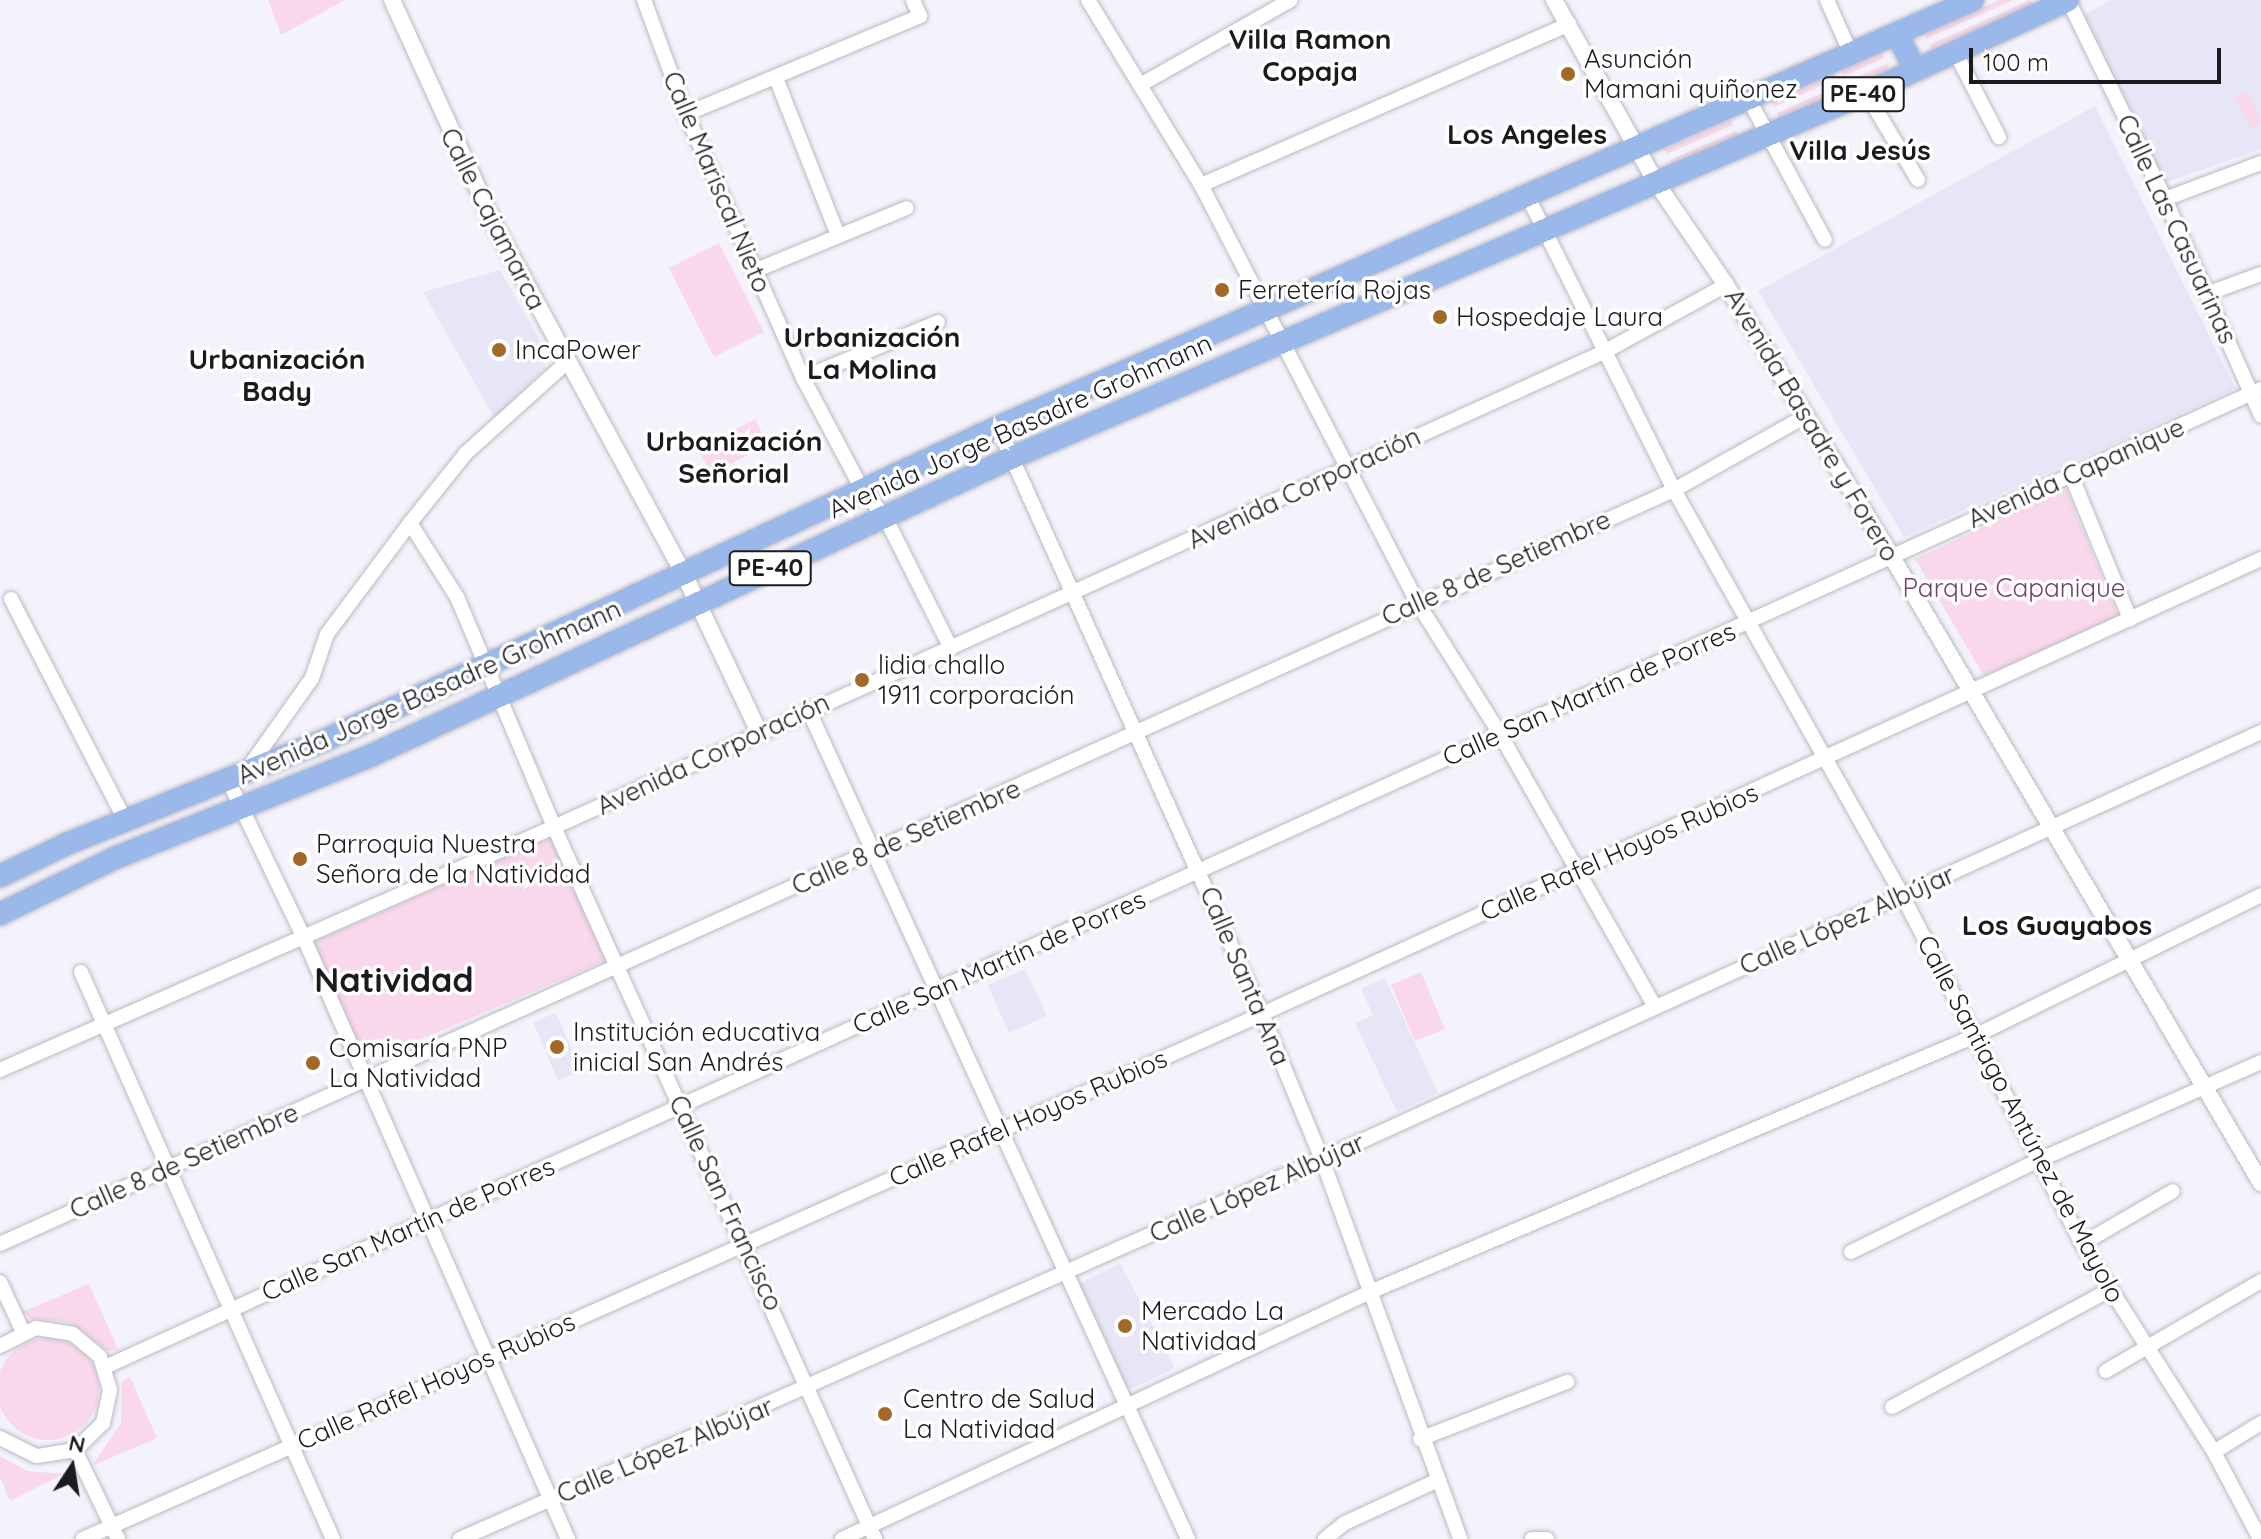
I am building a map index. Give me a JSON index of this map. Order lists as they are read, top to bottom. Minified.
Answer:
{"streets":{"highway":["PE-40","Avenida Jorge Basadre Grohmann"],"street":["Calle Mariscal Nieto","Calle Cajamarca","Calle Las Casuarinas","Avenida Basadre y Forero","Avenida Capanique","Avenida Corporación","Calle 8 de Setiembre","Calle San Martín de Porres","Calle Rafel Hoyos Rubios","Calle López Albújar","Calle Santa Ana","Calle Santiago Antúnez de Mayolo","Calle San Francisco"]},"crossings":[["Calle Mariscal Nieto","Avenida Jorge Basadre Grohmann"],["Calle Mariscal Nieto","Avenida Corporación"],["Calle Cajamarca","Avenida Jorge Basadre Grohmann"],["Calle Cajamarca","Avenida Corporación"],["Calle Las Casuarinas","Avenida Jorge Basadre Grohmann"],["Calle Las Casuarinas","Avenida Capanique"],["Avenida Basadre y Forero","Avenida Jorge Basadre Grohmann"],["Avenida Basadre y Forero","Avenida Capanique"],["Avenida Basadre y Forero","Avenida Corporación"],["Avenida Basadre y Forero","Calle 8 de Setiembre"],["Avenida Basadre y Forero","Calle San Martín de Porres"],["Avenida Basadre y Forero","Calle Rafel Hoyos Rubios"],["Avenida Basadre y Forero","Calle López Albújar"],["Avenida Jorge Basadre Grohmann","Calle Santa Ana"],["Avenida Jorge Basadre Grohmann","Calle Santiago Antúnez de Mayolo"],["Avenida Jorge Basadre Grohmann","Calle San Francisco"],["Avenida Capanique","Calle San Martín de Porres"],["Avenida Corporación","Calle Santa Ana"],["Avenida Corporación","Calle Santiago Antúnez de Mayolo"],["Avenida Corporación","Calle San Francisco"],["Calle 8 de Setiembre","Calle Santa Ana"],["Calle 8 de Setiembre","Calle Santiago Antúnez de Mayolo"],["Calle 8 de Setiembre","Calle San Francisco"],["Calle San Martín de Porres","Calle Santa Ana"],["Calle San Martín de Porres","Calle Santiago Antúnez de Mayolo"],["Calle San Martín de Porres","Calle San Francisco"],["Calle Rafel Hoyos Rubios","Calle Santa Ana"],["Calle Rafel Hoyos Rubios","Calle Santiago Antúnez de Mayolo"],["Calle Rafel Hoyos Rubios","Calle San Francisco"],["Calle López Albújar","Calle Santa Ana"],["Calle López Albújar","Calle Santiago Antúnez de Mayolo"],["Calle López Albújar","Calle San Francisco"]],"districts":["Villa Ramon Copaja","Los Angeles","Villa Jesús","Urbanización La Molina","Urbanización Bady","Urbanización Señorial","Los Guayabos","Natividad"],"parks":["Parque Capanique"],"places":["Asunción Mamani quiñonez","Ferretería Rojas","Hospedaje Laura","IncaPower","lidia challo 1911 corporación","Parroquia Nuestra Señora de la Natividad","Institución educativa inicial San Andrés","Comisaría PNP La Natividad","Mercado La Natividad","Centro de Salud La Natividad"],"scale_bar":"100 m","north":"top"}
